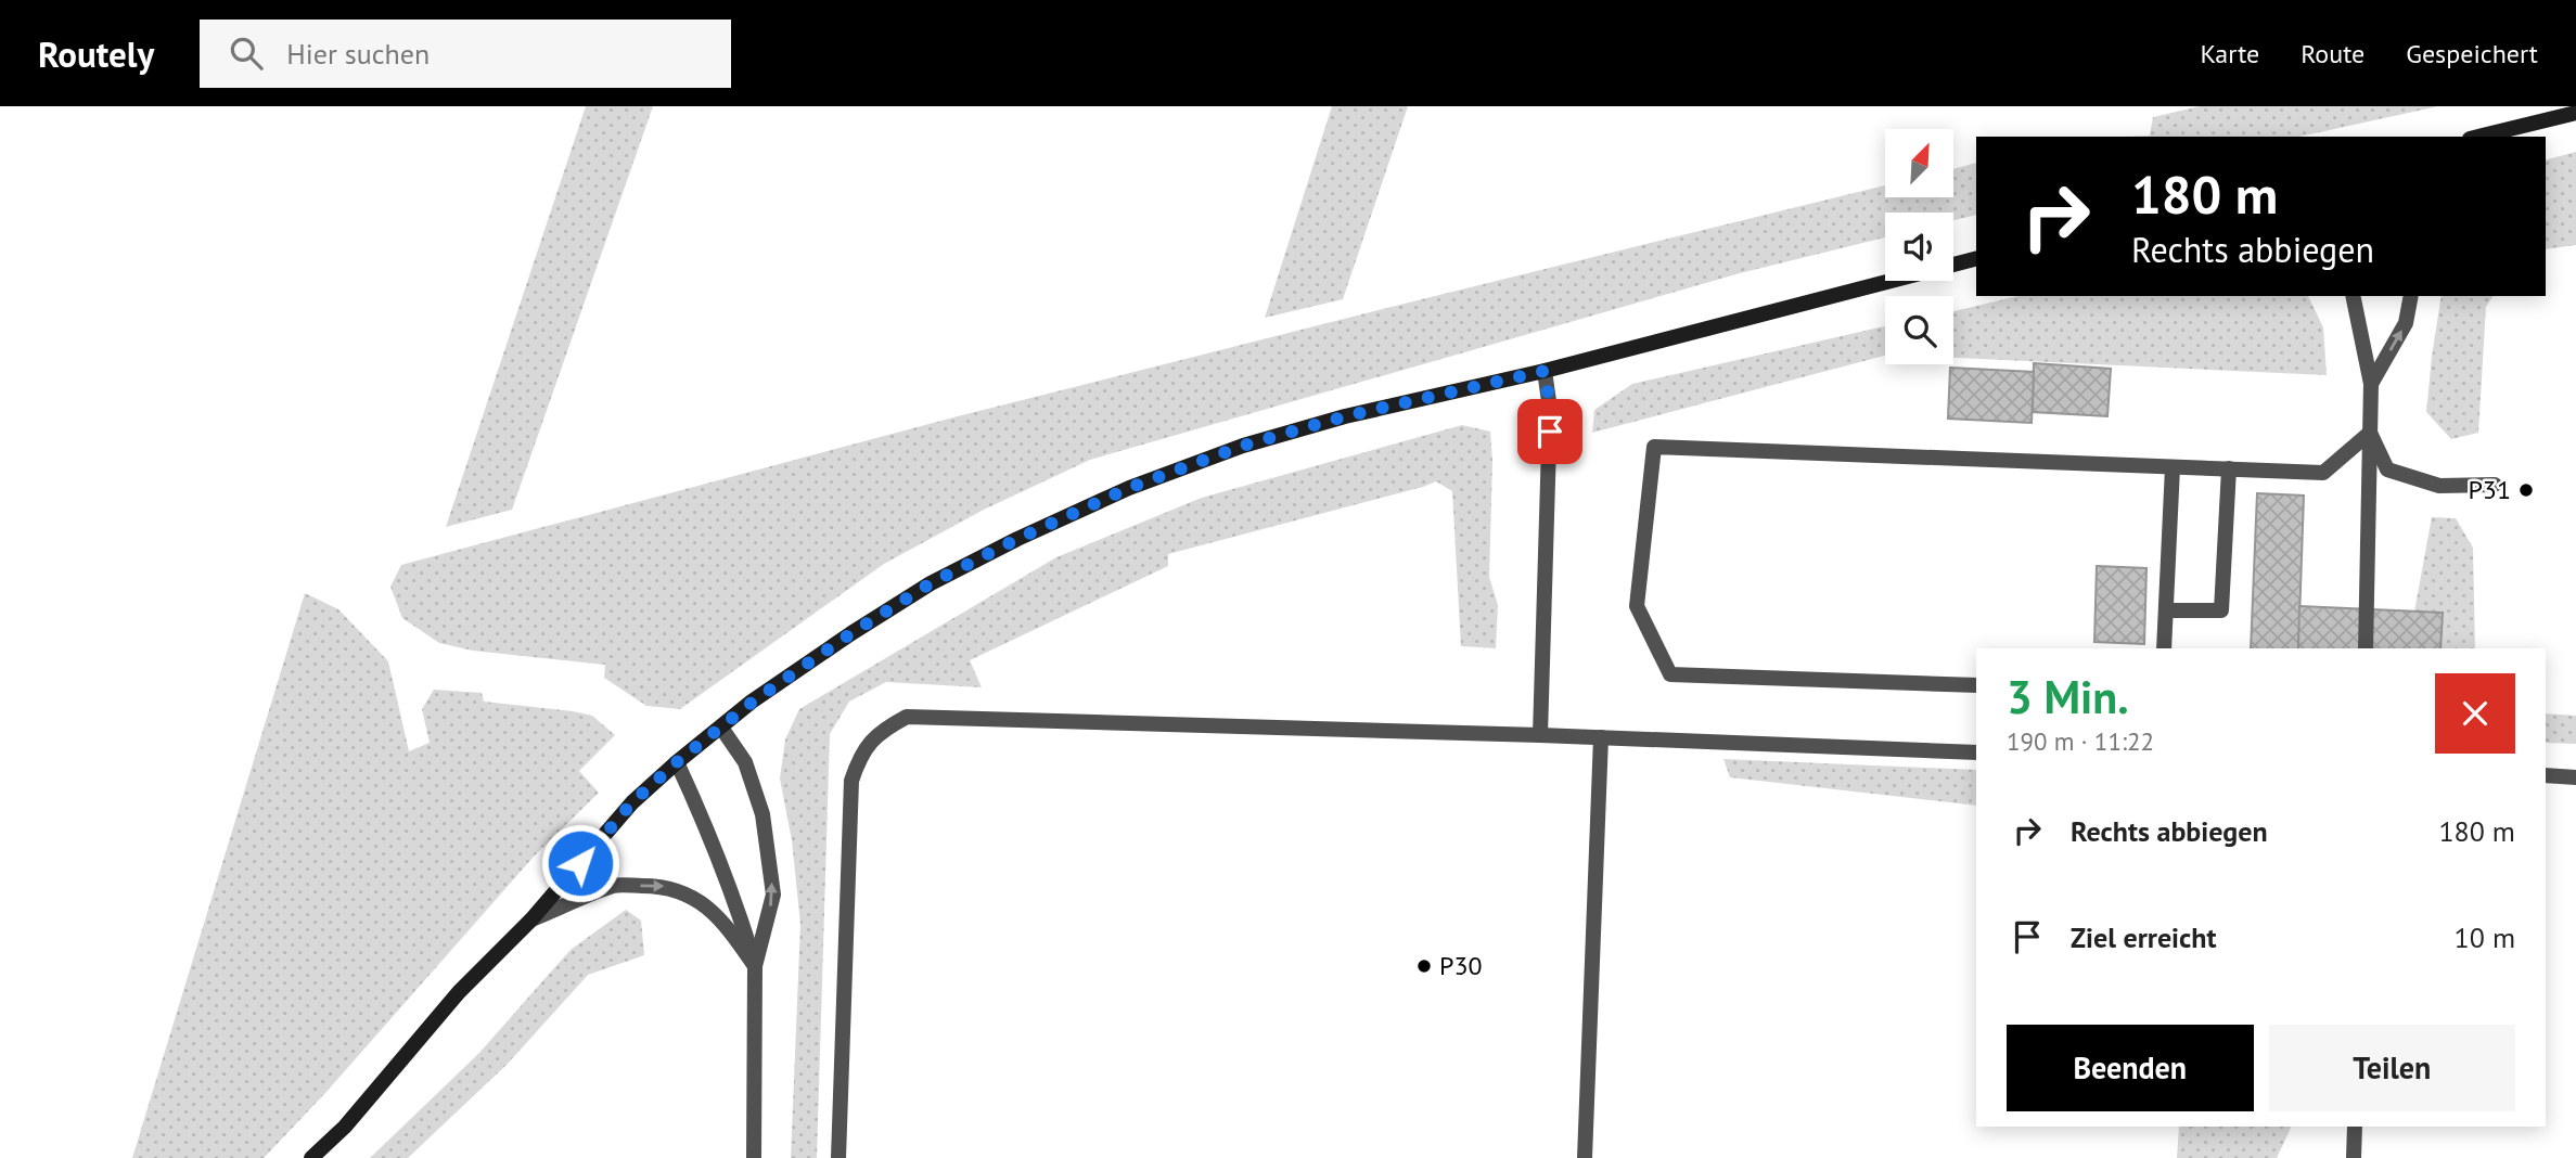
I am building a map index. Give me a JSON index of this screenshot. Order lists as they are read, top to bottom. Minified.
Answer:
{"places":["P31","P30"],"north":"top right","page":{"header":"Routely","search":"Hier suchen","nav":["Karte","Route","Gespeichert"],"turn":["180 m","Rechts abbiegen"],"heading":["3 Min.","190 m · 11:22"],"list":[{"name":"Rechts abbiegen","value":"180 m"},{"name":"Ziel erreicht","value":"10 m"}],"buttons":["Beenden","Teilen"]}}
